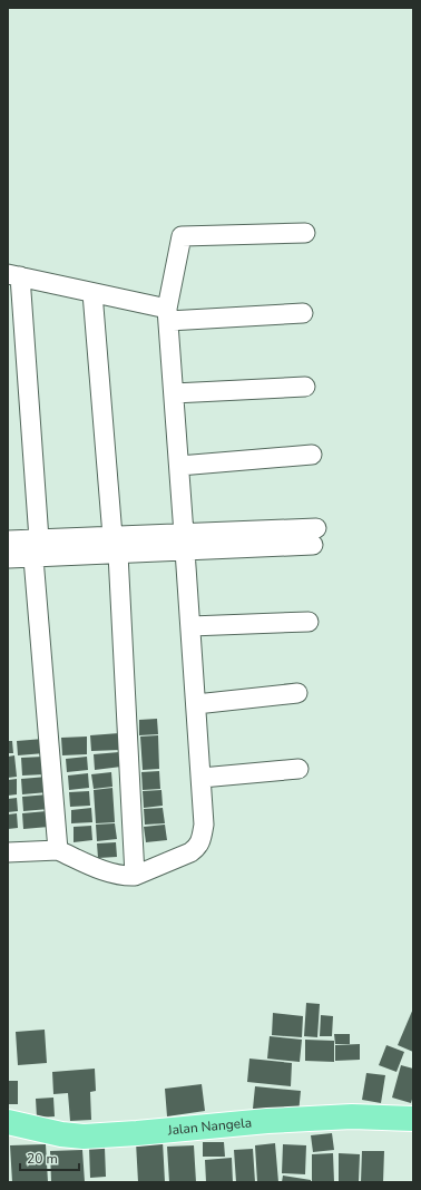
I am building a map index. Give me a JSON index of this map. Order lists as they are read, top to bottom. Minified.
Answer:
{"streets":{"main road":["Jalan Nangela"]},"scale_bar":"20 m"}
